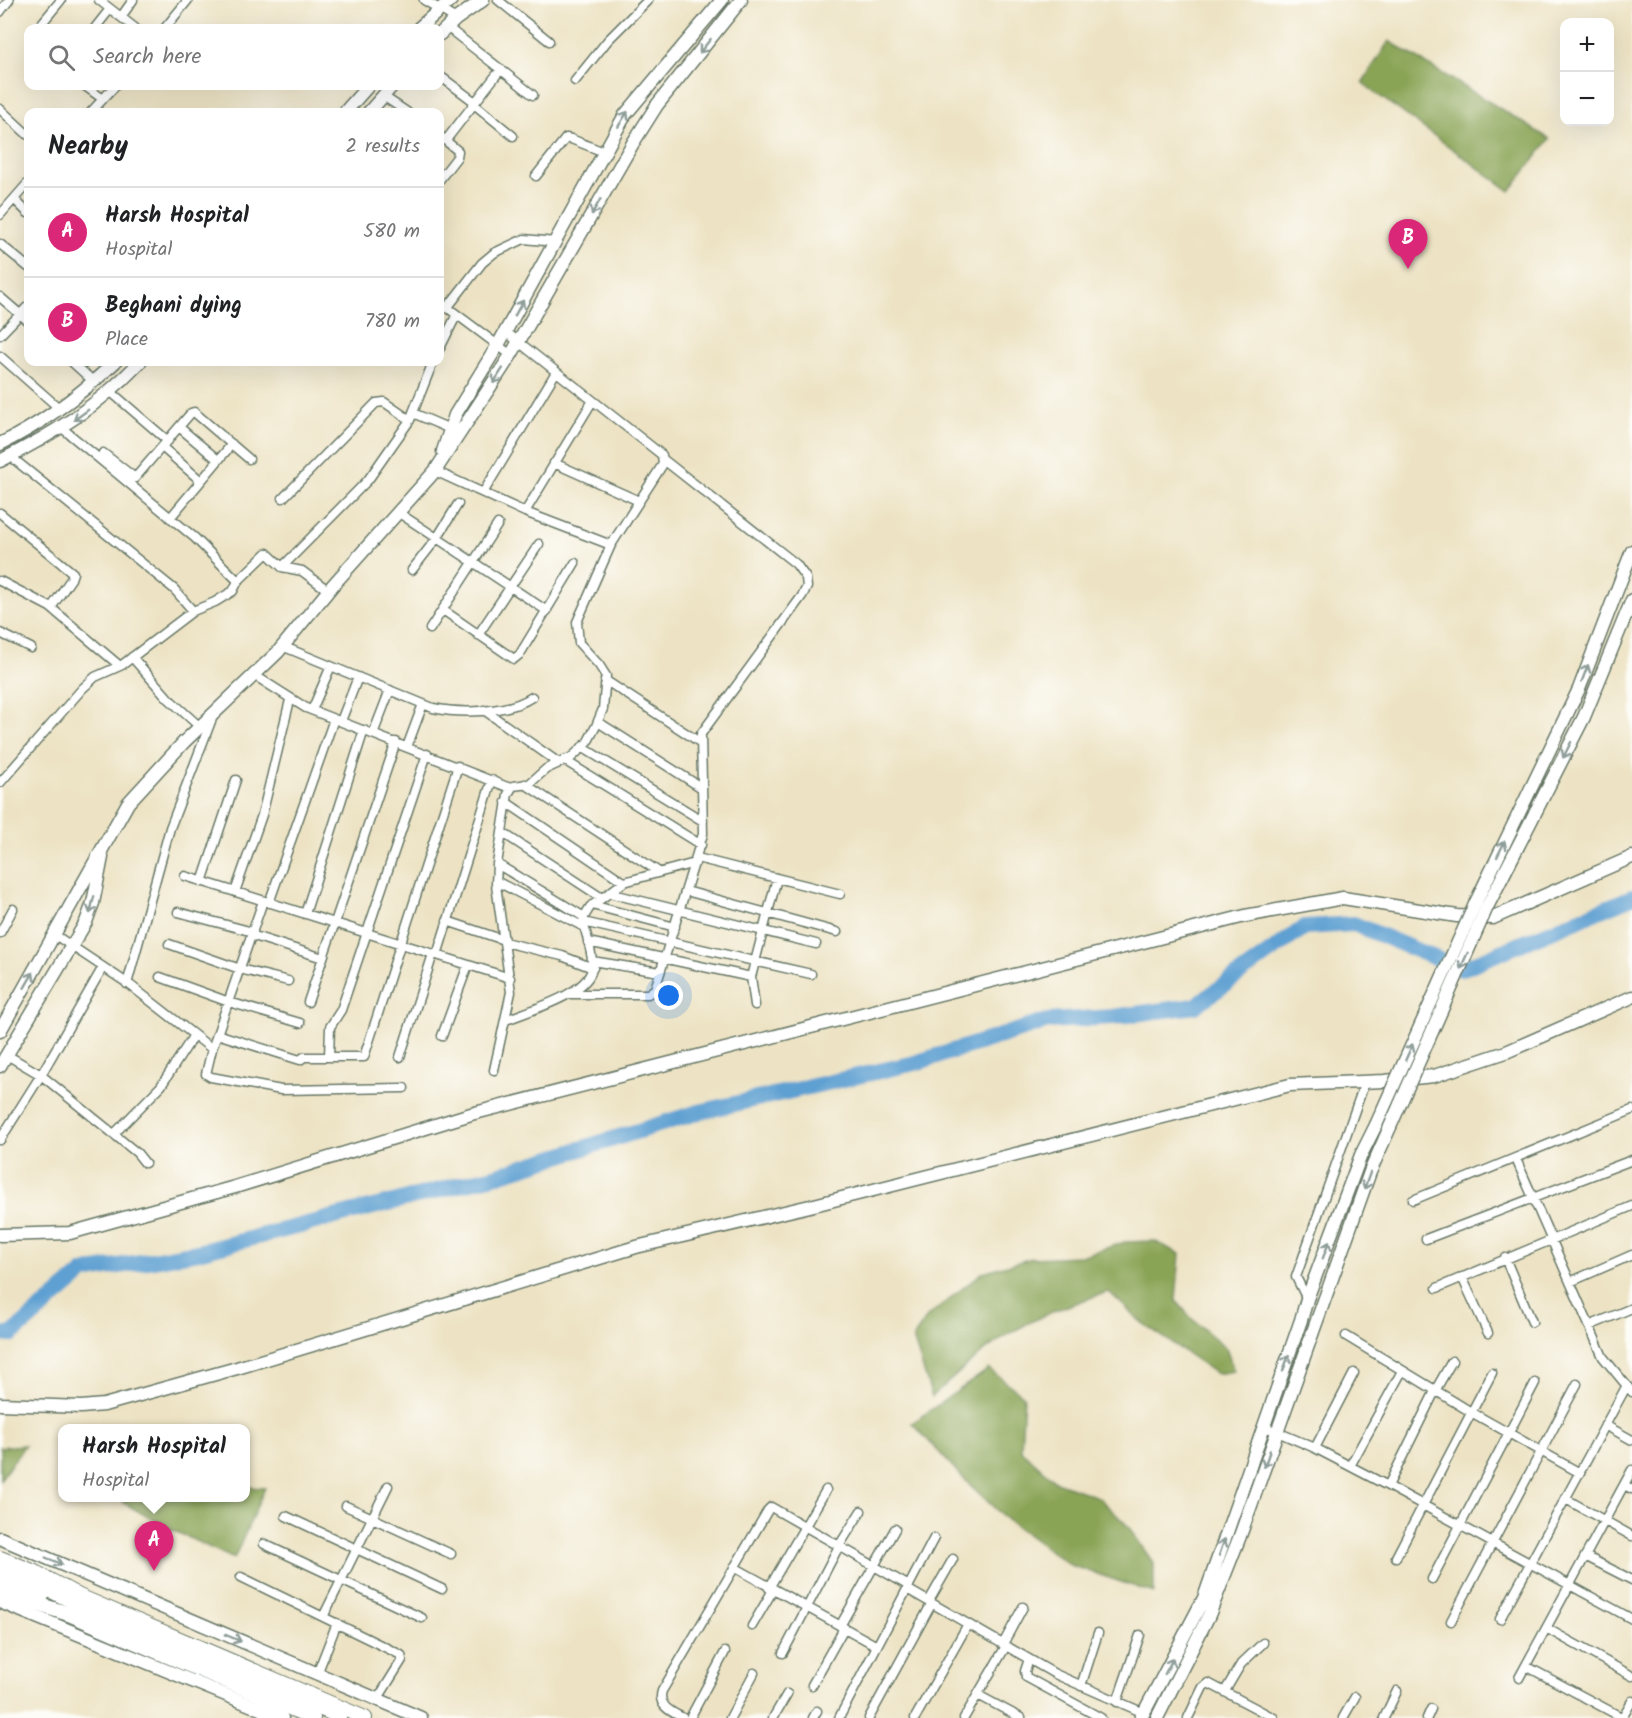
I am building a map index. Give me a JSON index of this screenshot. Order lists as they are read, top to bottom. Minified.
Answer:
{"page":{"map_buttons":["+","−"],"search":"Search here","heading":["Nearby","2 results"],"list":[{"mark":"A","name":"Harsh Hospital","note":"Hospital","value":"580 m"},{"mark":"B","name":"Beghani dying","note":"Place","value":"780 m"}],"pins":["B","A"],"popup":["Harsh Hospital","Hospital"]}}
